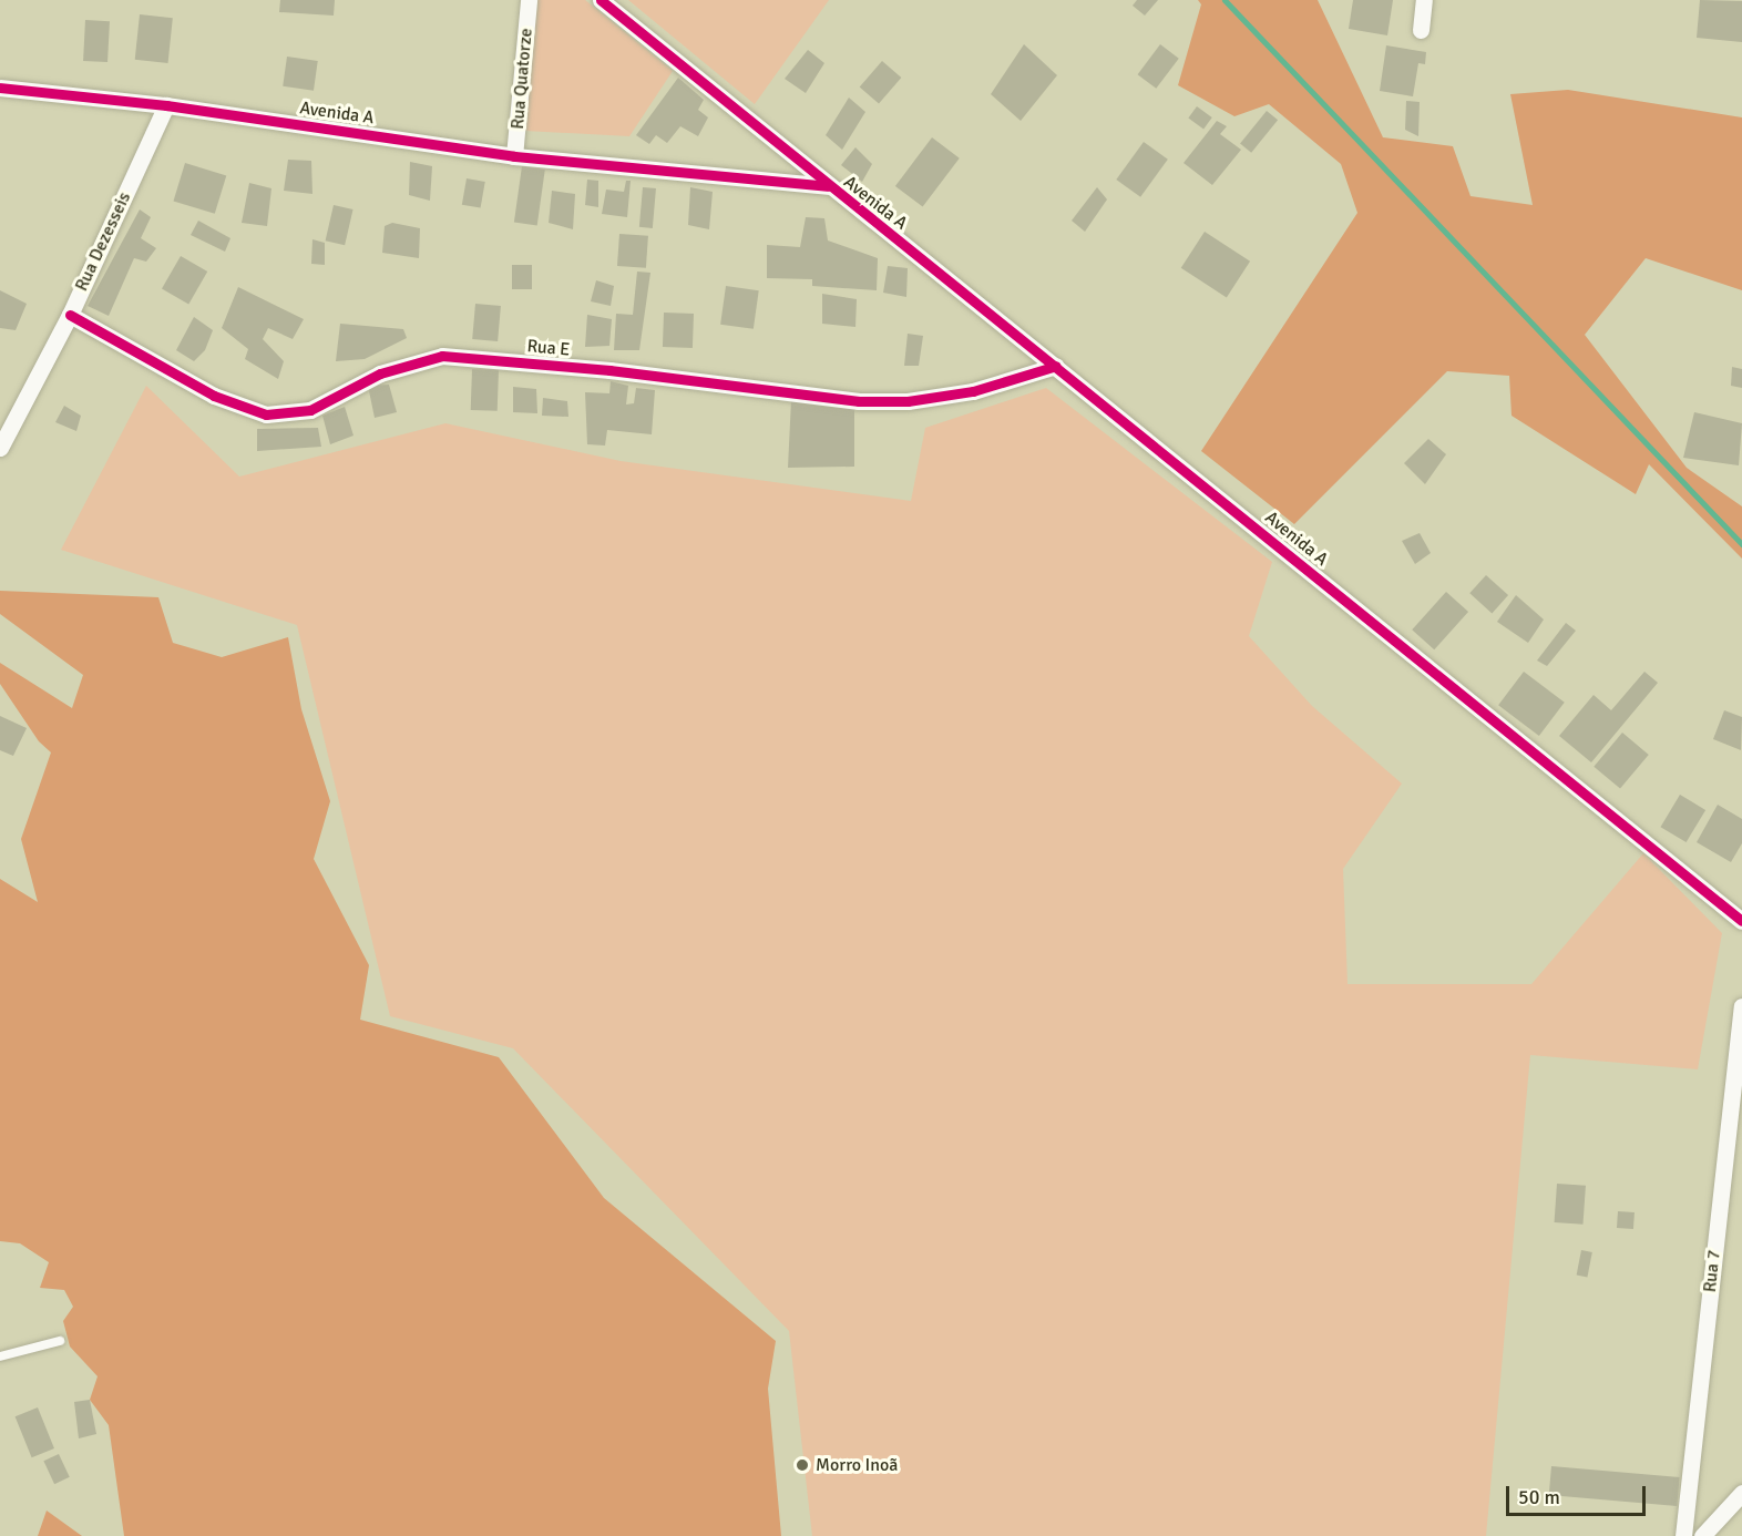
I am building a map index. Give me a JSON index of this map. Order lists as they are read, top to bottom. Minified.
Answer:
{"streets":{"street":["Rua Quatorze","Avenida A","Rua Dezesseis","Rua E","Rua 7"]},"crossings":[["Rua Quatorze","Avenida A"],["Avenida A","Rua Dezesseis"],["Avenida A","Rua E"],["Rua Dezesseis","Rua E"]],"places":["Morro Inoã"],"scale_bar":"50 m"}
